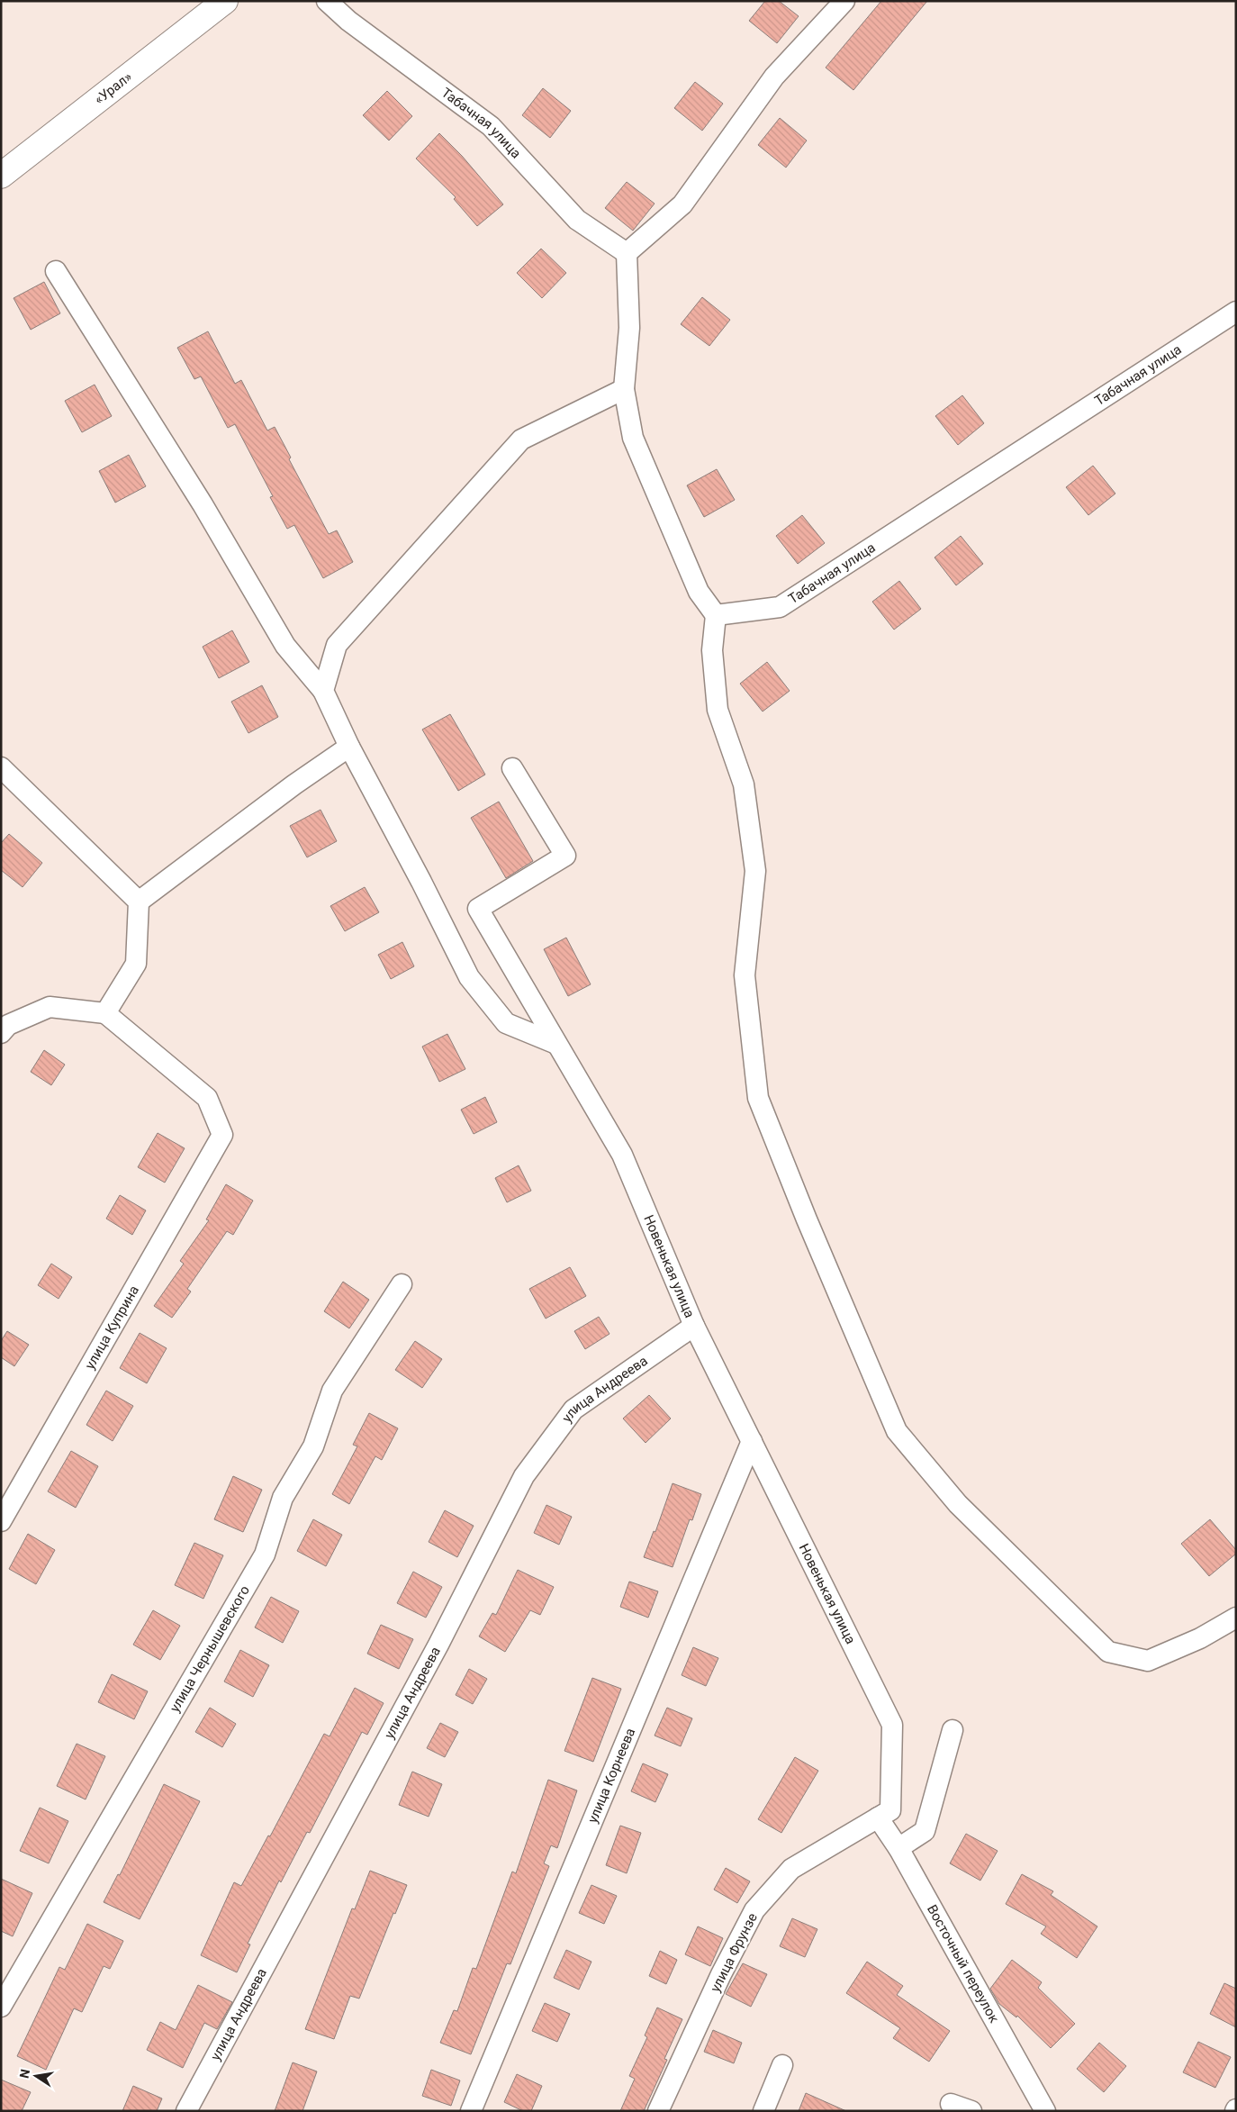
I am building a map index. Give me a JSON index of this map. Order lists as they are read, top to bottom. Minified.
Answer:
{"streets":{"highway":["«Урал»"],"street":["Табачная улица","Новенькая улица","улица Куприна","улица Андреева","улица Чернышевского","улица Корнеева","улица Фрунзе","Восточный переулок"]},"crossings":[["Новенькая улица","улица Андреева"],["Новенькая улица","улица Корнеева"],["Новенькая улица","улица Фрунзе"],["Новенькая улица","Восточный переулок"],["улица Фрунзе","Восточный переулок"]],"north":"left"}
